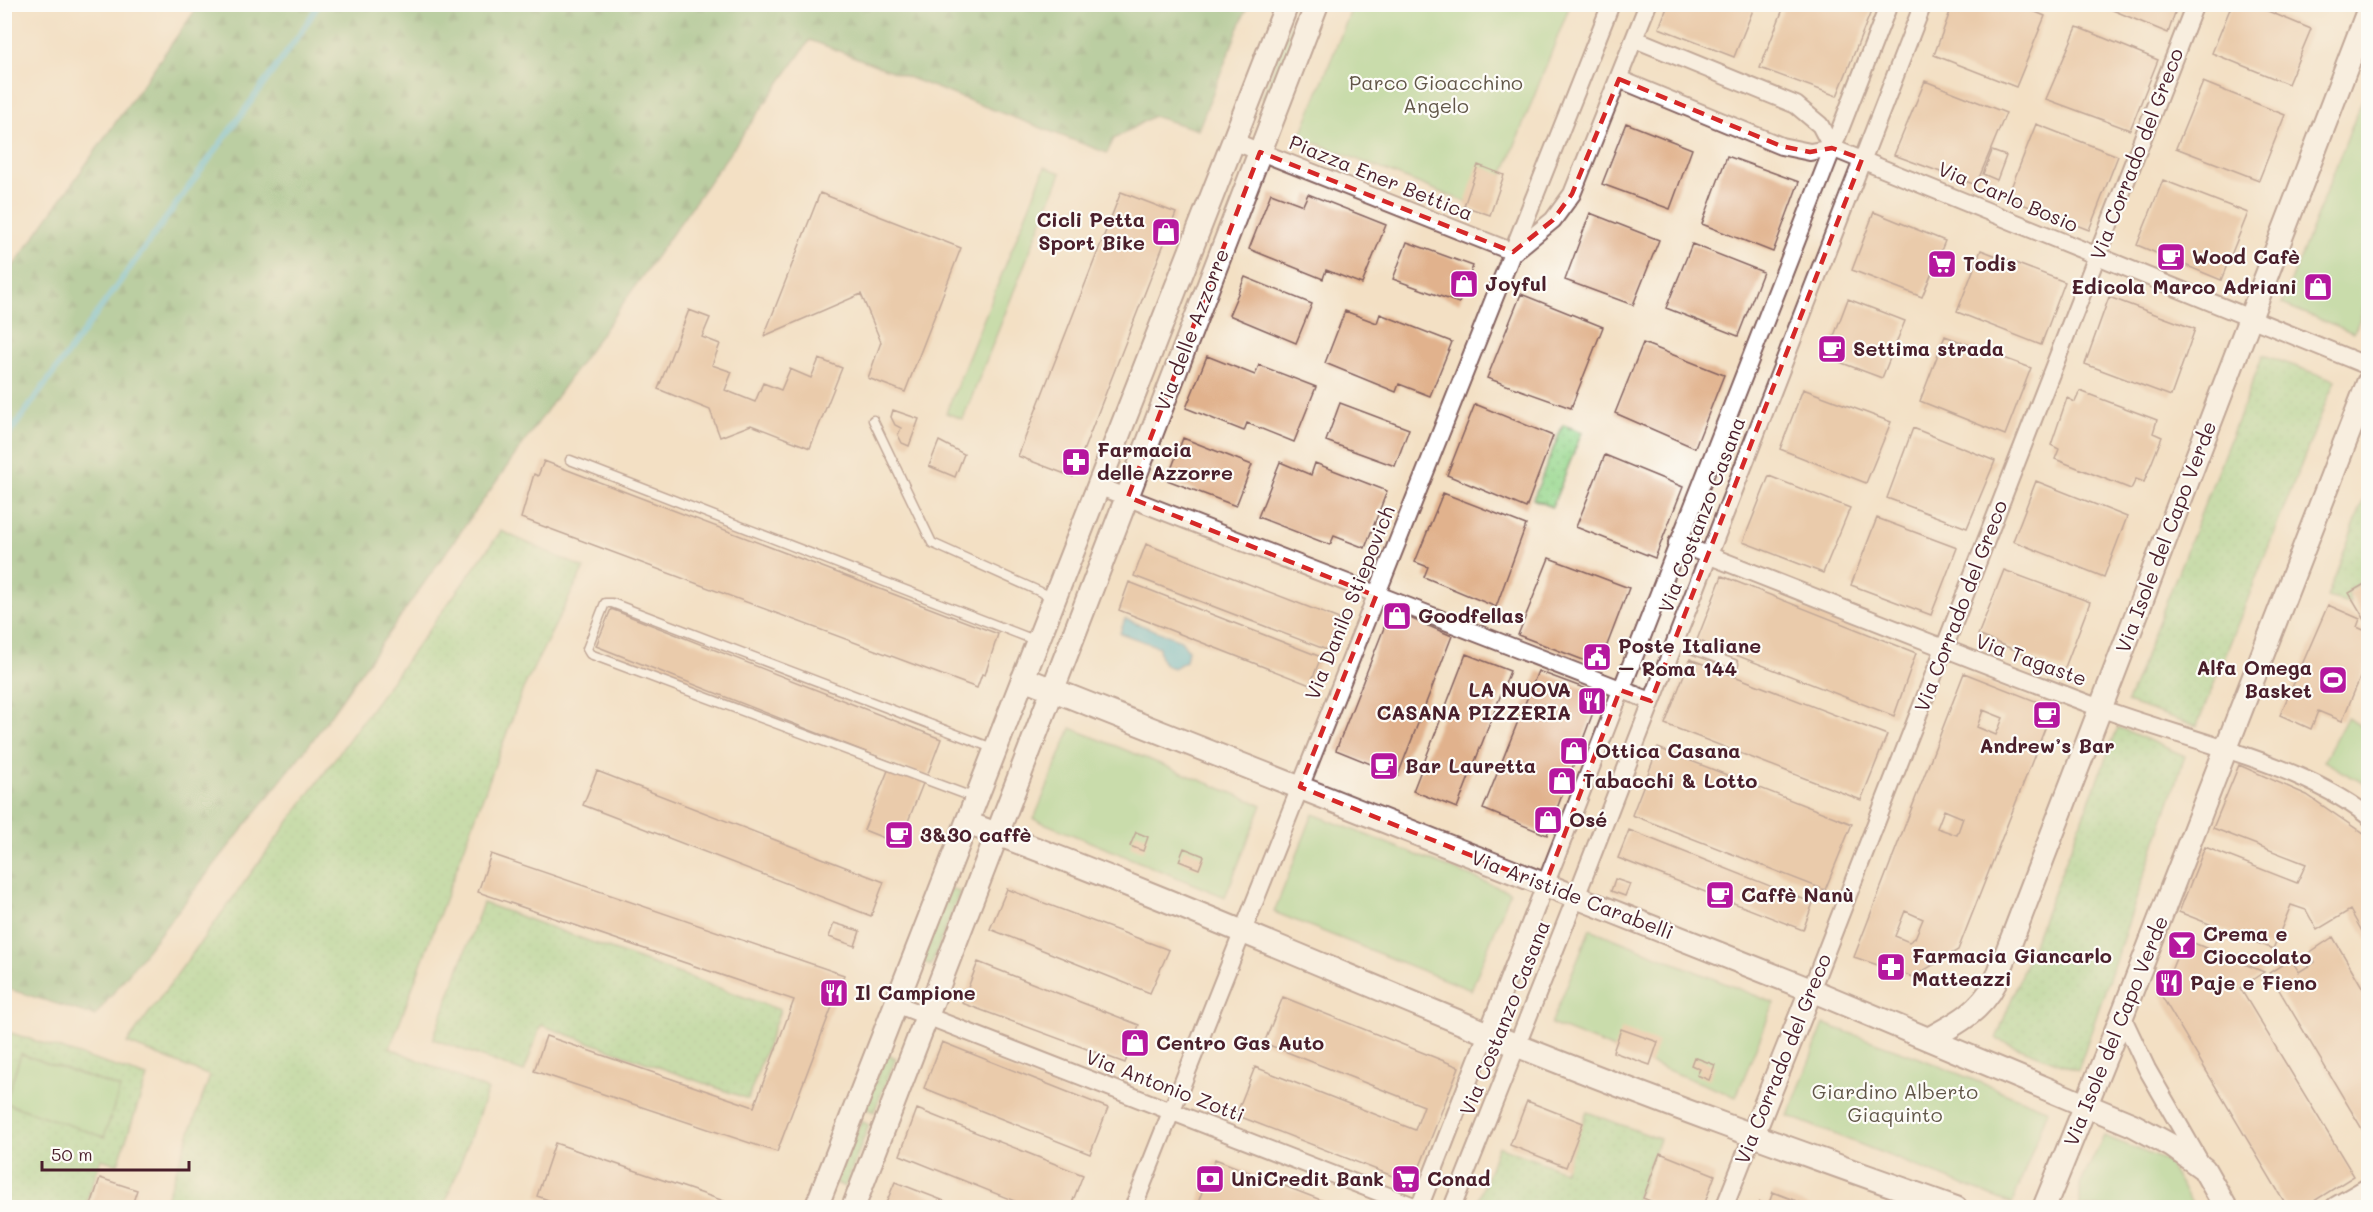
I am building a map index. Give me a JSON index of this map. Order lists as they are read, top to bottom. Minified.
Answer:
{"streets":{"street":["Via Corrado del Greco","Piazza Ener Bettica","Via Carlo Bosio","Via delle Azzorre","Via Costanzo Casana","Via Isole del Capo Verde","Via Danilo Stiepovich","Via Tagaste","Via Aristide Carabelli","Via Antonio Zotti"]},"crossings":[["Via Corrado del Greco","Via Carlo Bosio"],["Via Corrado del Greco","Via Tagaste"],["Via Corrado del Greco","Via Aristide Carabelli"],["Piazza Ener Bettica","Via delle Azzorre"],["Piazza Ener Bettica","Via Danilo Stiepovich"],["Via Carlo Bosio","Via Costanzo Casana"],["Via Carlo Bosio","Via Isole del Capo Verde"],["Via delle Azzorre","Via Aristide Carabelli"],["Via delle Azzorre","Via Antonio Zotti"],["Via Costanzo Casana","Via Tagaste"],["Via Costanzo Casana","Via Aristide Carabelli"],["Via Costanzo Casana","Via Antonio Zotti"],["Via Isole del Capo Verde","Via Tagaste"],["Via Isole del Capo Verde","Via Aristide Carabelli"],["Via Danilo Stiepovich","Via Aristide Carabelli"],["Via Danilo Stiepovich","Via Antonio Zotti"]],"parks":["Parco Gioacchino Angelo","Giardino Alberto Giaquinto"],"places":{"shop":["Cicli Petta Sport Bike","Joyful","Edicola Marco Adriani","Goodfellas","Ottica Casana","Tabacchi & Lotto","Osé","Centro Gas Auto"],"cafe":["Wood Cafè","Settima strada","Andrew’s Bar","Bar Lauretta","3&30 caffè","Caffè Nanù"],"supermarket":["Todis","Conad"],"pharmacy":["Farmacia delle Azzorre","Farmacia Giancarlo Matteazzi"],"public building":["Poste Italiane – Roma 144"],"sports":["Alfa Omega Basket"],"restaurant":["LA NUOVA CASANA PIZZERIA","Paje e Fieno","Il Campione"],"bar":["Crema e Cioccolato"],"bank":["UniCredit Bank"]},"scale_bar":"50 m"}
